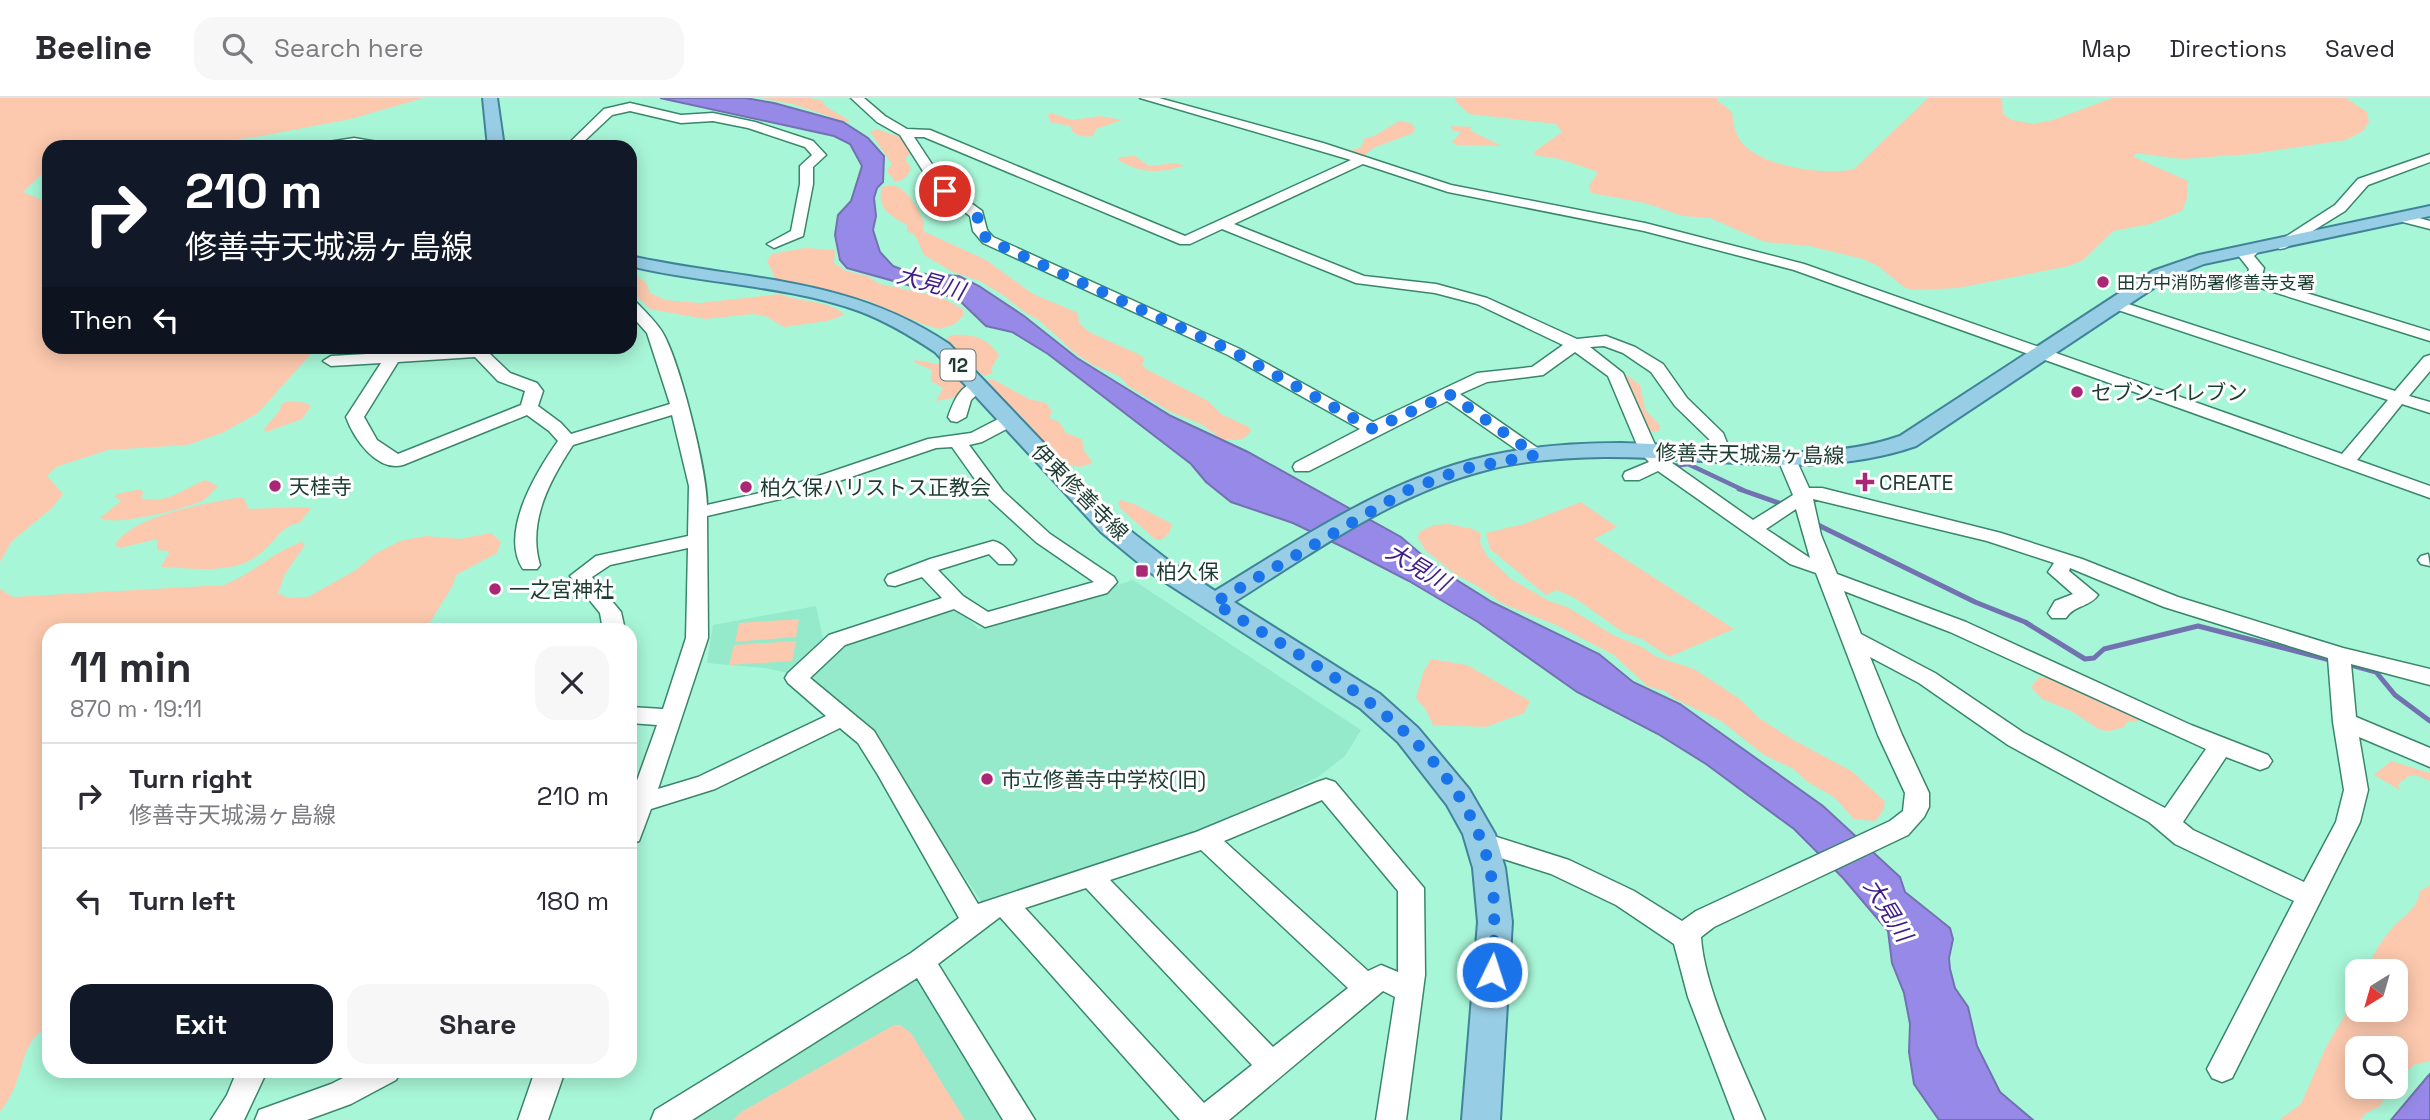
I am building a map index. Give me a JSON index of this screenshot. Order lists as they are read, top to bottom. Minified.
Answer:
{"streets":{"main road":["12","修善寺天城湯ヶ島線","伊東修善寺線"]},"crossings":[["修善寺天城湯ヶ島線","伊東修善寺線"]],"water":["大見川"],"places":{"other":["田方中消防署修善寺支署","セブン-イレブン","天桂寺","柏久保ハリストス正教会","一之宮神社","市立修善寺中学校(旧)"],"health":["CREATE"],"transit":["柏久保"]},"north":"bottom left","page":{"header":"Beeline","search":"Search here","nav":["Map","Directions","Saved"],"turn":["210 m","修善寺天城湯ヶ島線"],"then":"Then","heading":["11 min","870 m · 19:11"],"list":[{"name":"Turn right","note":"修善寺天城湯ヶ島線","value":"210 m"},{"name":"Turn left","value":"180 m"}],"buttons":["Exit","Share"]}}
